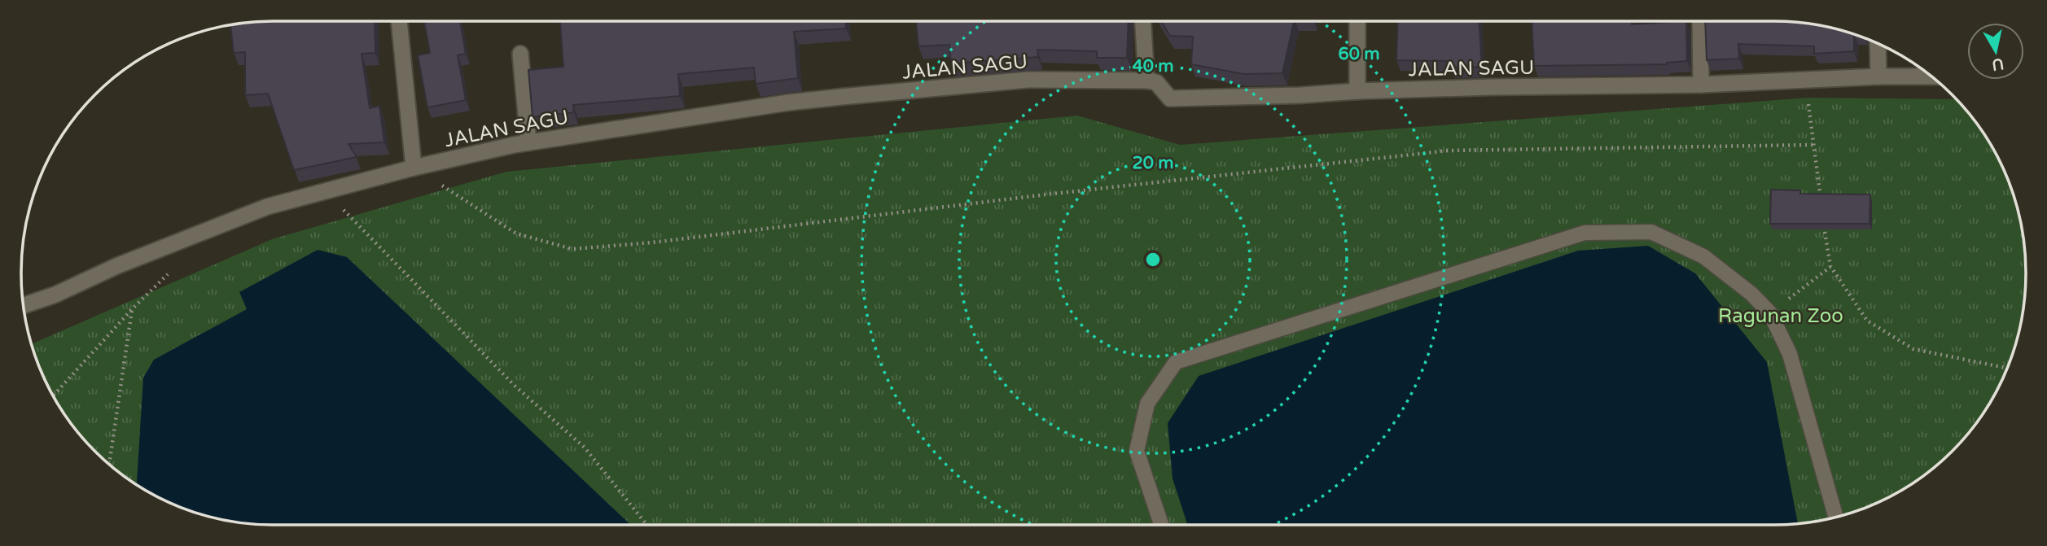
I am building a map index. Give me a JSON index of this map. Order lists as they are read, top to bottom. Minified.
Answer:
{"streets":{"street":["JALAN SAGU"]},"parks":["Ragunan Zoo"],"north":"bottom","rings":["60 m","40 m","20 m"]}
